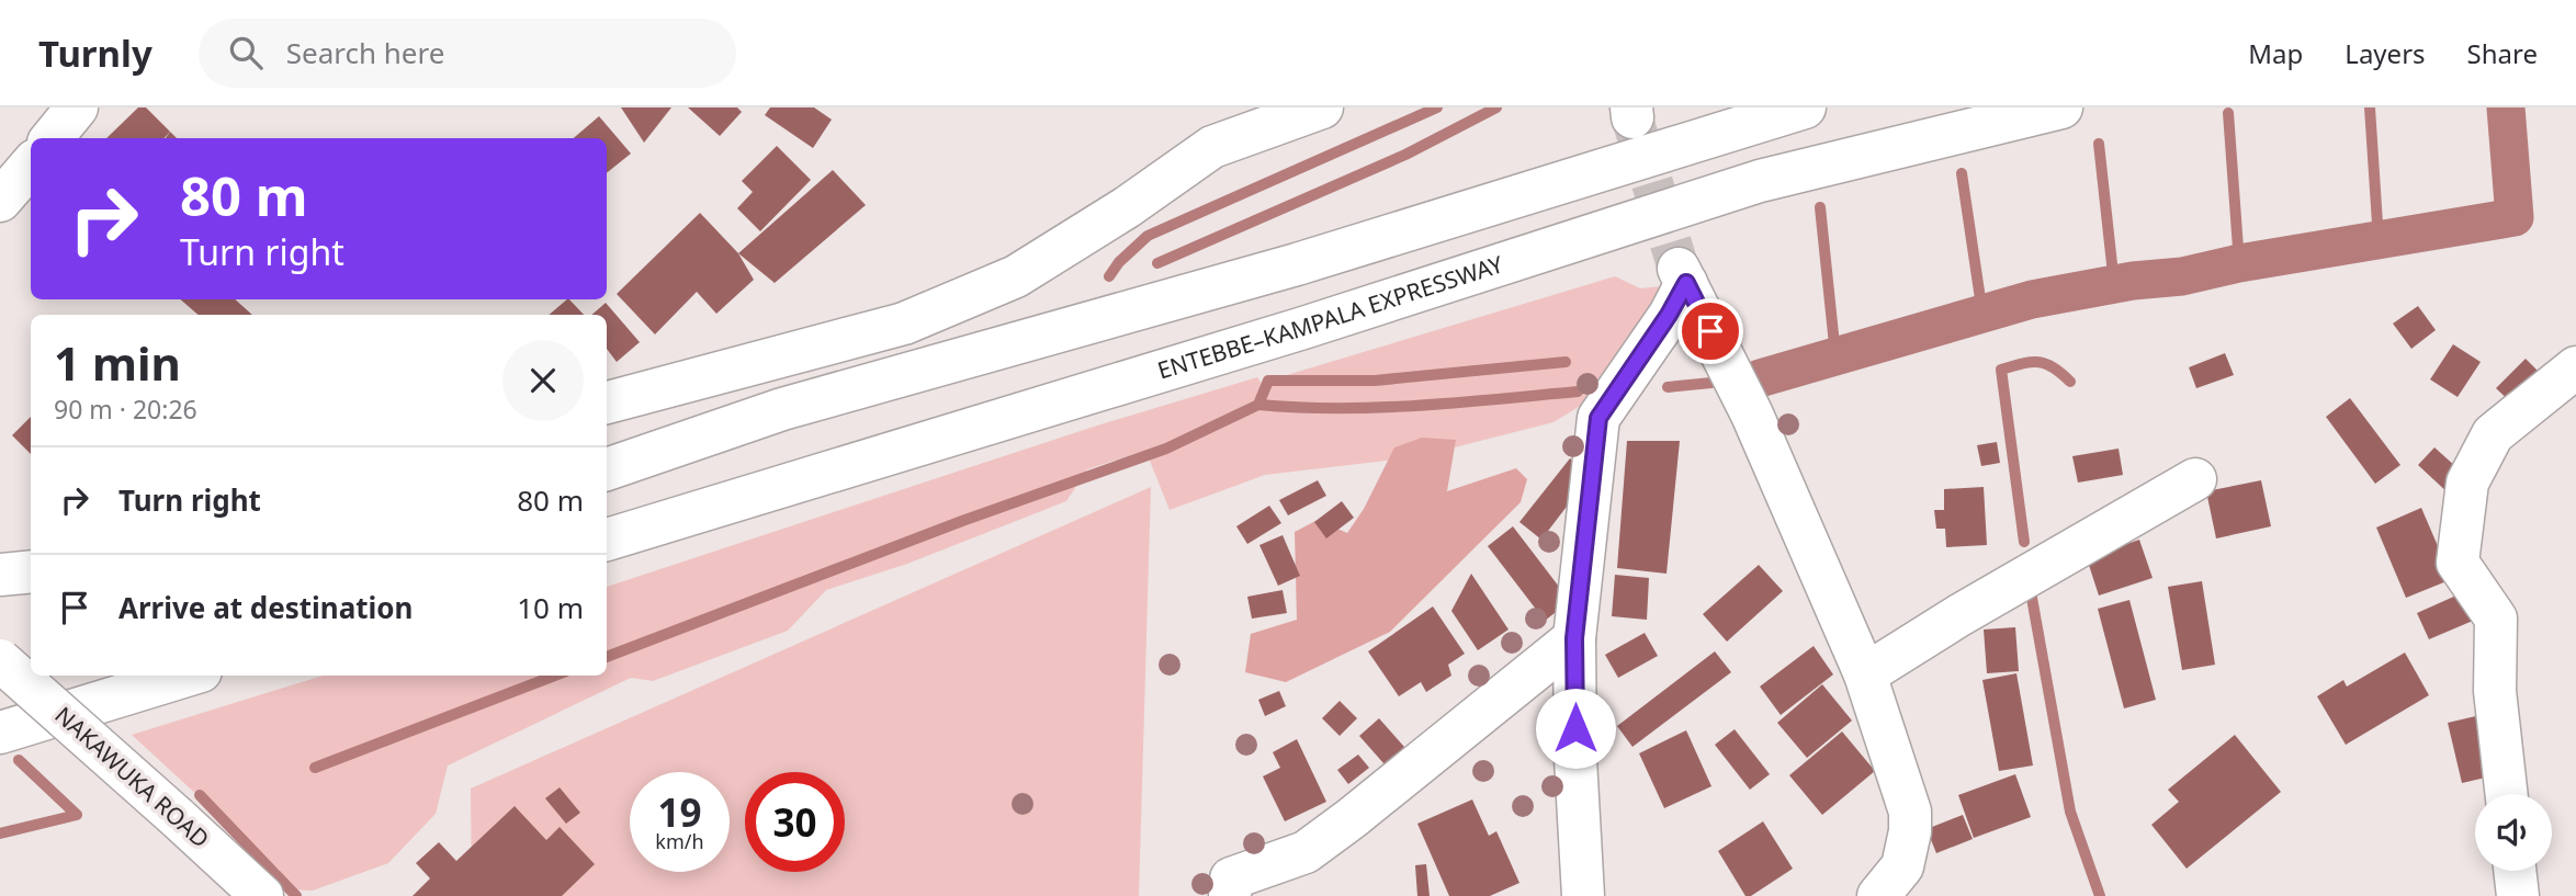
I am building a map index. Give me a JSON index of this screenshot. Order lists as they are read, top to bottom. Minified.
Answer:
{"streets":{"main road":["ENTEBBE–KAMPALA EXPRESSWAY","NAKAWUKA ROAD"]},"page":{"header":"Turnly","search":"Search here","nav":["Map","Layers","Share"],"turn":["80 m","Turn right"],"heading":["1 min","90 m · 20:26"],"list":[{"name":"Turn right","value":"80 m"},{"name":"Arrive at destination","value":"10 m"}],"speed":"19 km/h","limit":"30"}}
